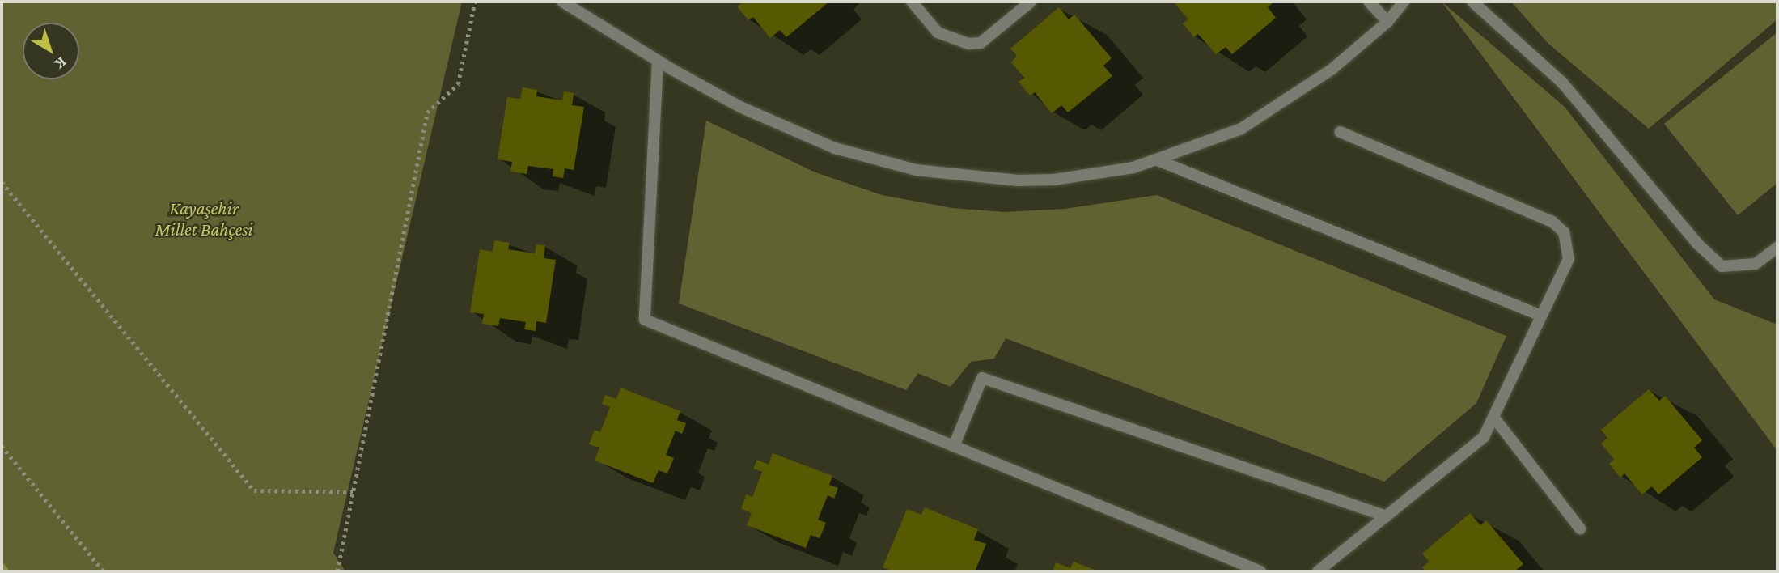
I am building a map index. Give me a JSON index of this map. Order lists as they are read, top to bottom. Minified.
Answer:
{"parks":["Kayaşehir Millet Bahçesi"],"north":"bottom right"}
